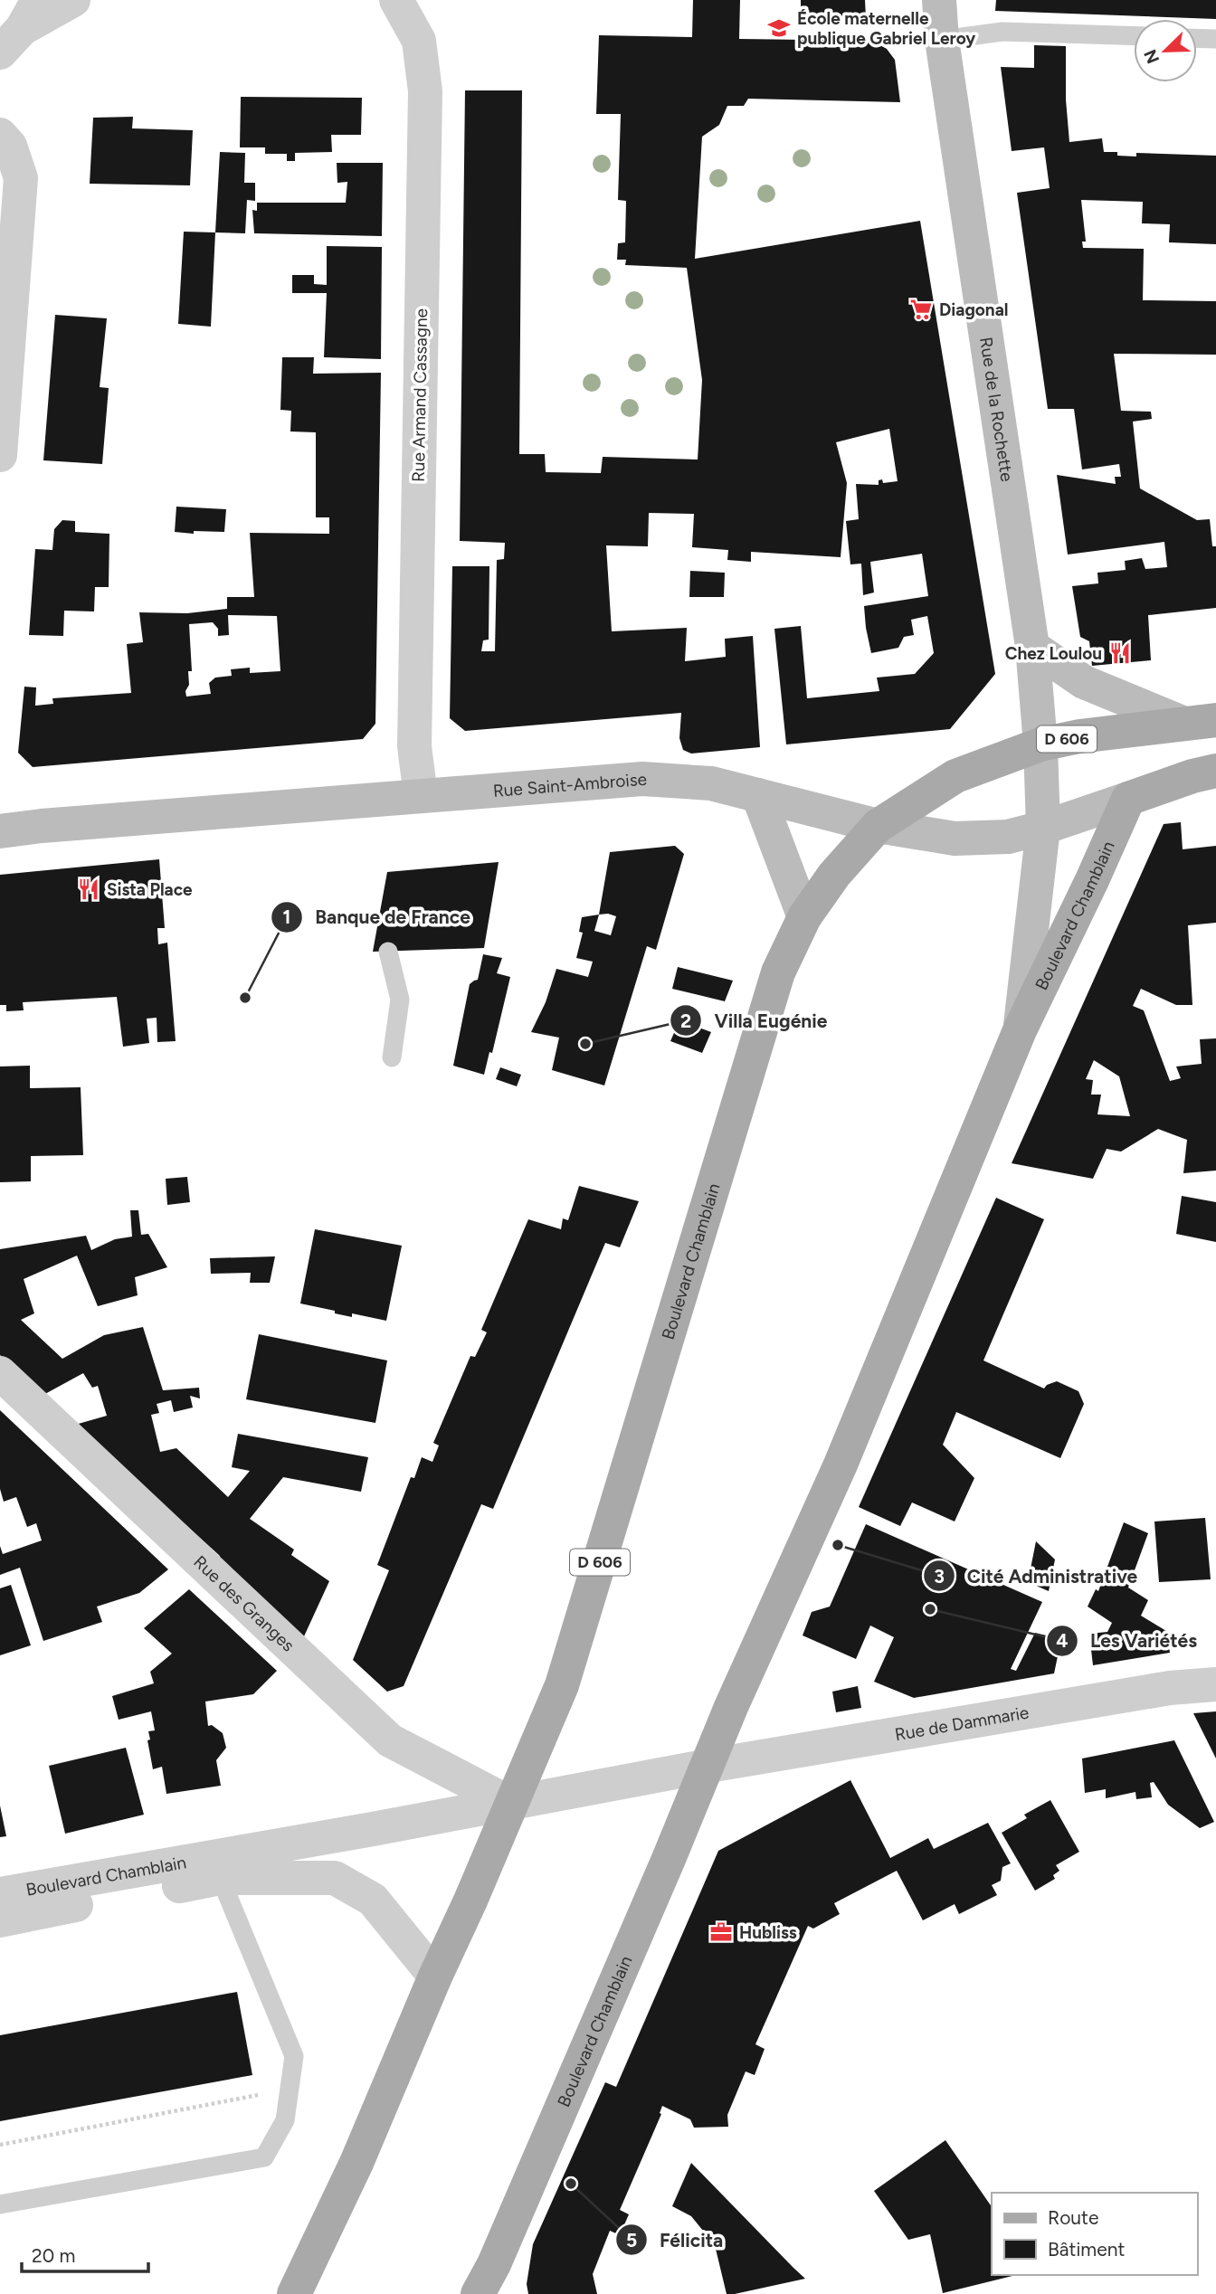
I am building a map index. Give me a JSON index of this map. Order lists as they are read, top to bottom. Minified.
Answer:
{"streets":{"main road":["Rue de la Rochette","D 606","Rue Saint-Ambroise","Boulevard Chamblain"],"street":["Rue Armand Cassagne","Rue des Granges","Rue de Dammarie"]},"crossings":[["Rue Armand Cassagne","Rue Saint-Ambroise"],["Rue de la Rochette","D 606"],["Rue de la Rochette","Rue Saint-Ambroise"],["Rue de la Rochette","Boulevard Chamblain"],["D 606","Boulevard Chamblain"],["Rue Saint-Ambroise","Boulevard Chamblain"],["Boulevard Chamblain","Rue des Granges"],["Boulevard Chamblain","Rue de Dammarie"]],"places":{"school or university":["École maternelle publique Gabriel Leroy"],"supermarket":["Diagonal"],"restaurant":["Chez Loulou","Sista Place"],"other":["Banque de France","Villa Eugénie","Cité Administrative","Les Variétés","Félicita"],"office":["Hubliss"]},"legend":["Route","Bâtiment"],"scale_bar":"20 m","north":"bottom left"}
